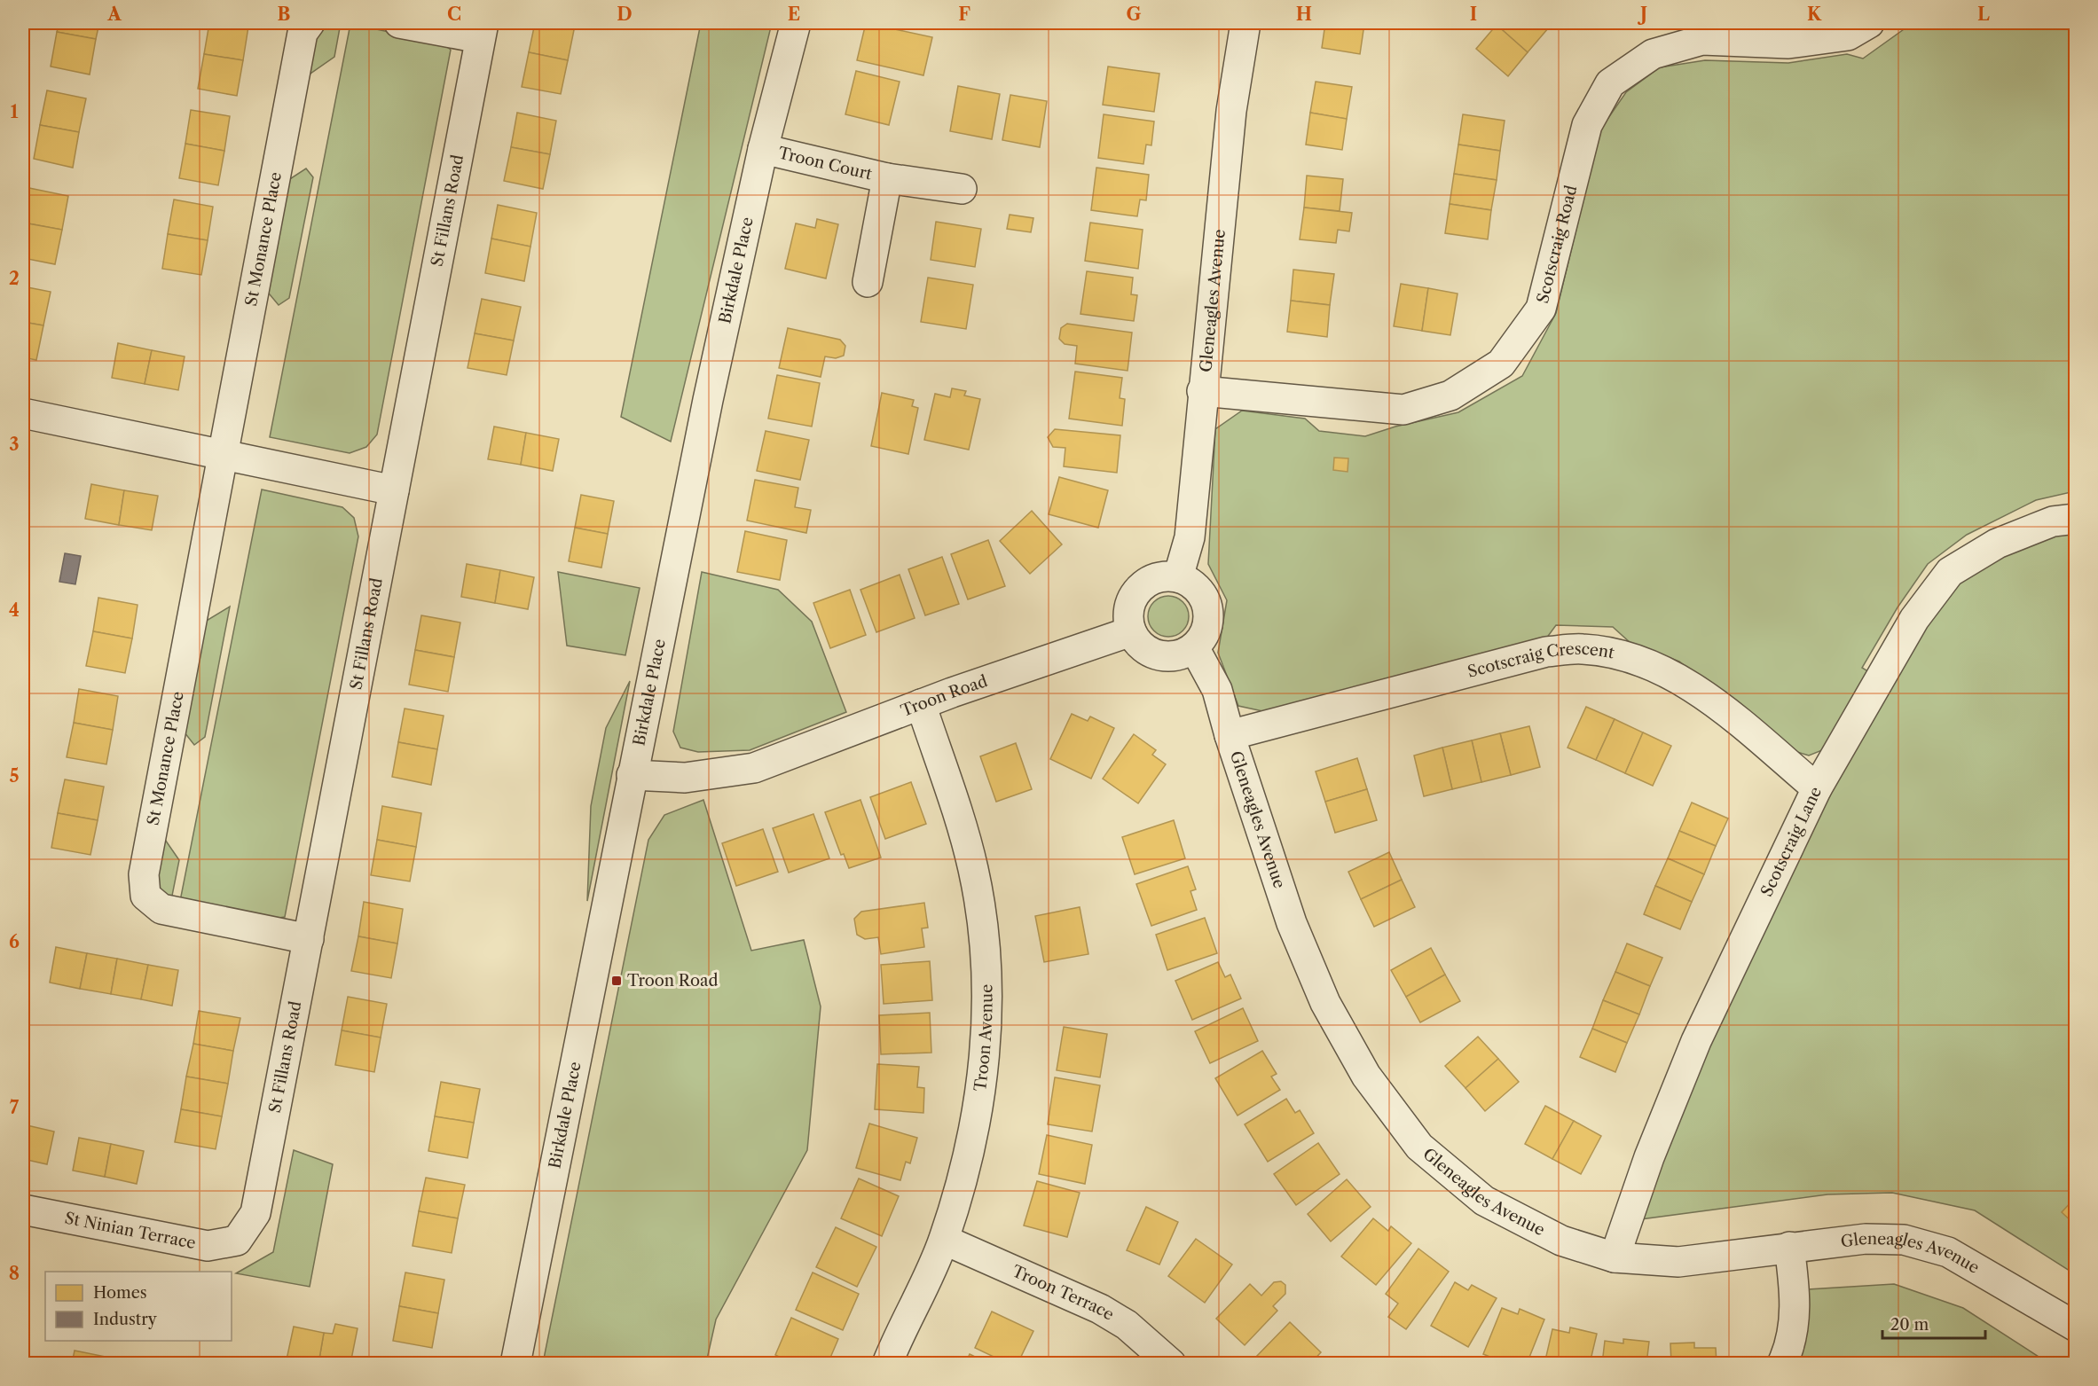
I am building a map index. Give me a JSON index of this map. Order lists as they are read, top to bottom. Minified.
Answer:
{"streets":{"street":["Troon Court","St Fillans Road","St Monance Place","Scotscraig Road","Birkdale Place","Gleneagles Avenue","Scotscraig Crescent","Troon Road","Scotscraig Lane","Troon Avenue","St Ninian Terrace","Troon Terrace"]},"crossings":[["Troon Court","Birkdale Place"],["St Fillans Road","St Monance Place"],["St Fillans Road","St Ninian Terrace"],["Scotscraig Road","Gleneagles Avenue"],["Birkdale Place","Troon Road"],["Gleneagles Avenue","Scotscraig Crescent"],["Gleneagles Avenue","Troon Road"],["Gleneagles Avenue","Scotscraig Lane"],["Scotscraig Crescent","Scotscraig Lane"],["Troon Road","Troon Avenue"],["Troon Avenue","Troon Terrace"]],"places":{"transit":["Troon Road"]},"legend":["Homes","Industry"],"scale_bar":"20 m","grid":{"columns":["A","B","C","D","E","F","G","H","I","J","K","L"],"rows":["1","2","3","4","5","6","7","8"]}}
